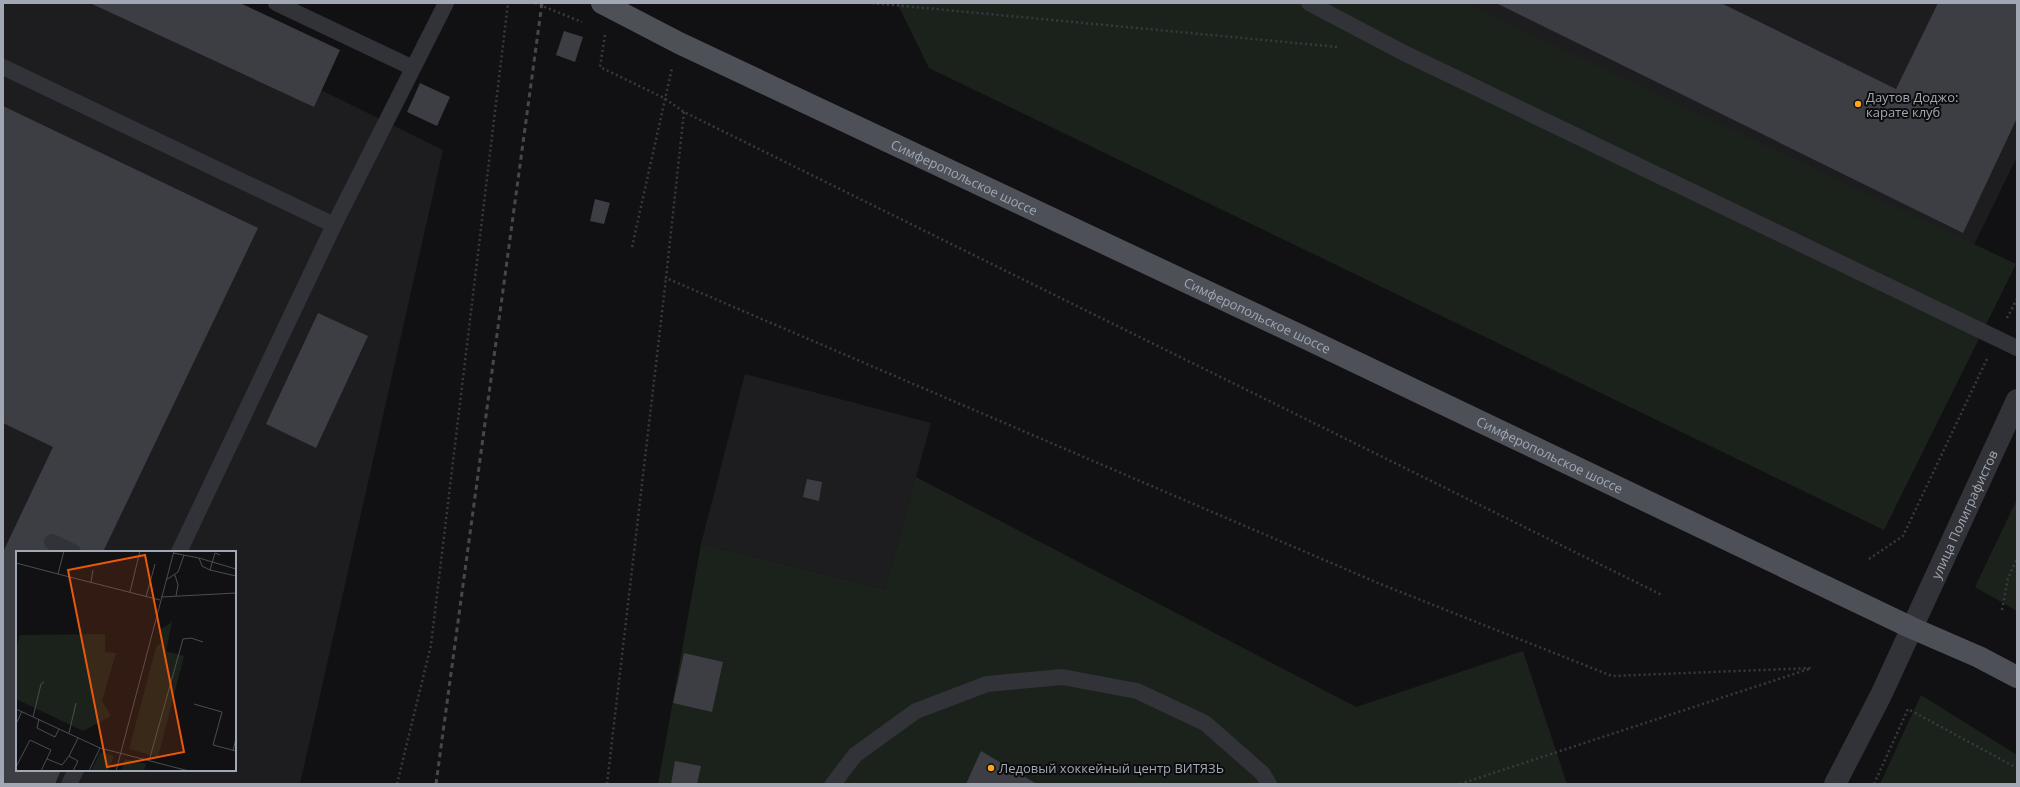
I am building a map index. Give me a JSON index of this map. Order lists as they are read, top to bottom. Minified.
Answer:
{"streets":{"main road":["Симферопольское шоссе"],"street":["улица Полиграфистов"]},"crossings":[["Симферопольское шоссе","улица Полиграфистов"]],"places":["Даутов Доджо: карате клуб","Ледовый хоккейный центр ВИТЯЗЬ"]}
